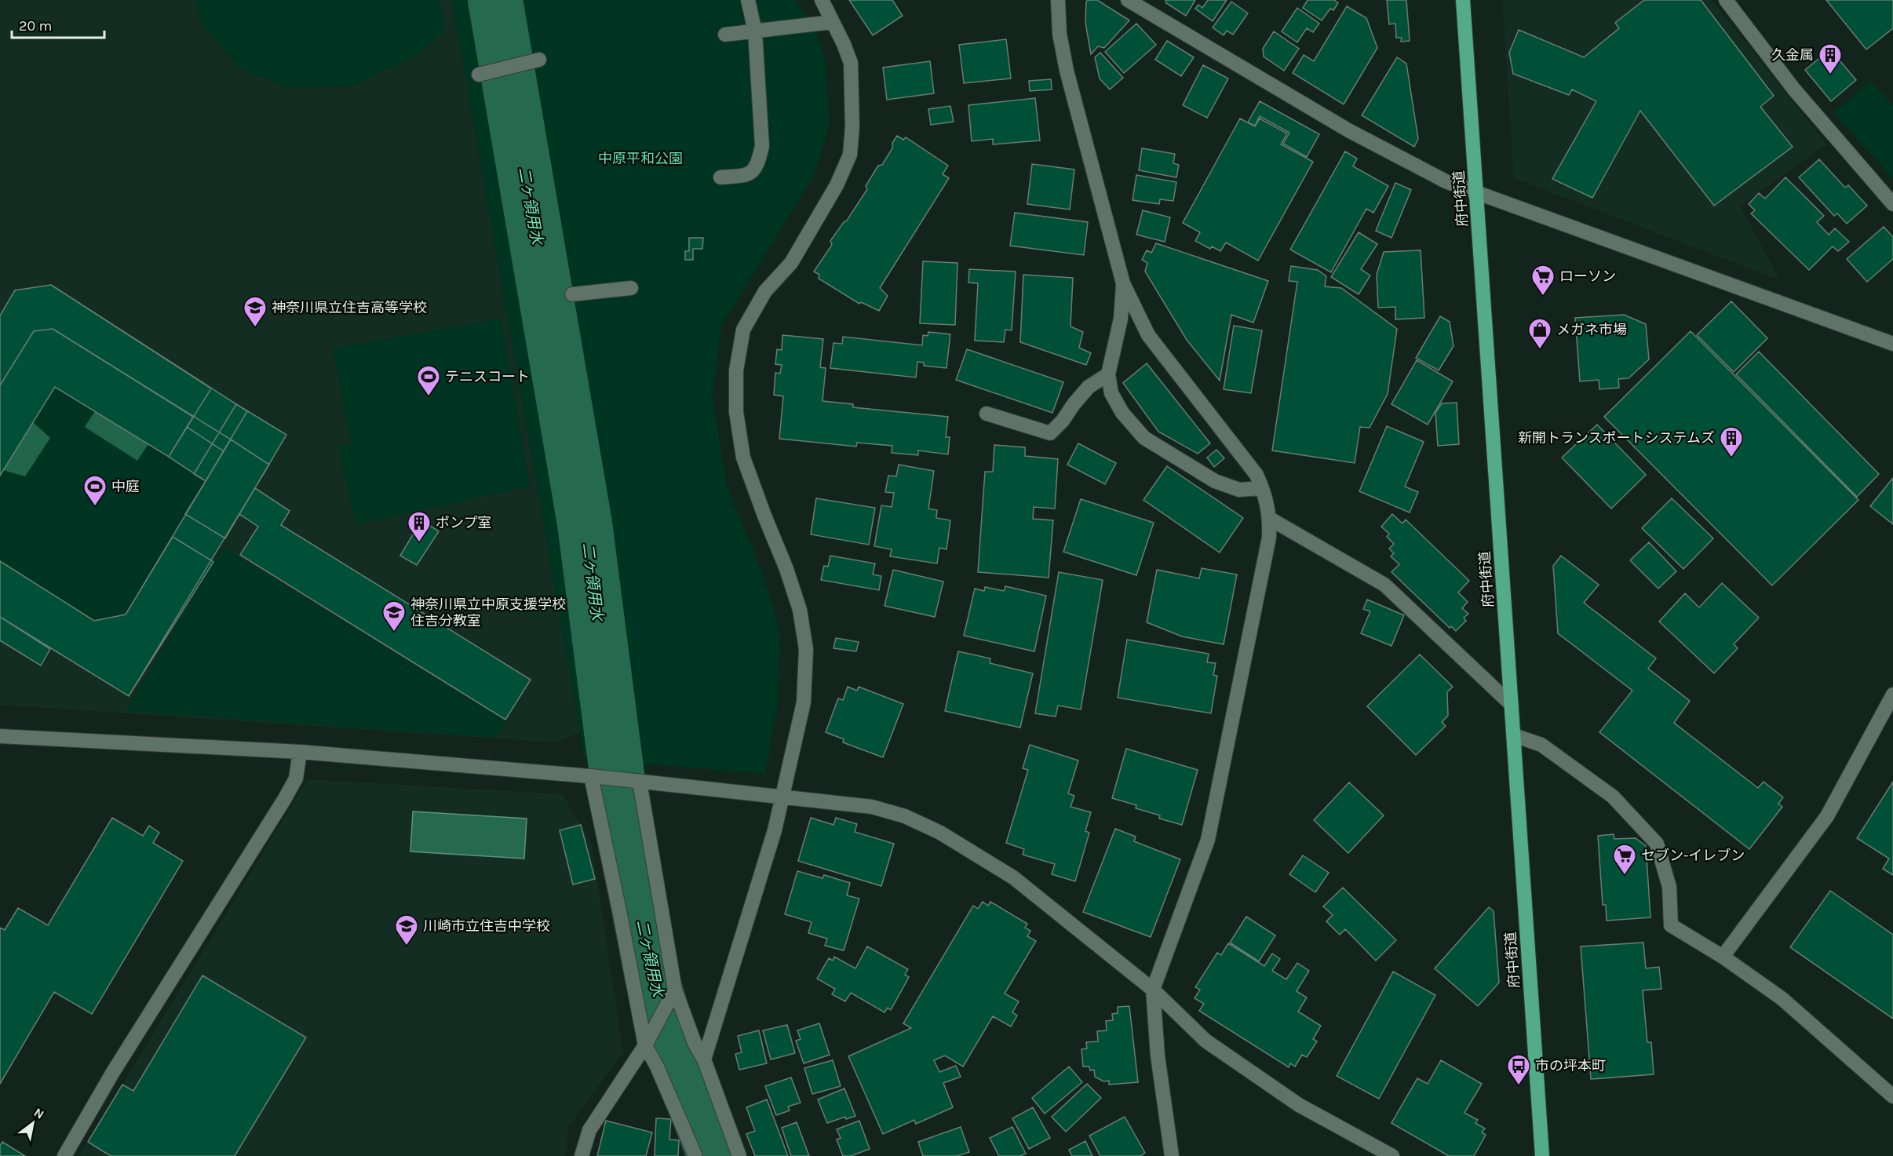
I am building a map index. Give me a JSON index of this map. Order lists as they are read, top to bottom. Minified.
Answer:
{"streets":{"highway":["府中街道"]},"water":["二ヶ領用水"],"parks":["中原平和公園"],"places":{"building":["久金属","新開トランスポートシステムズ","ポンプ室"],"supermarket":["ローソン","セブン-イレブン"],"school or university":["神奈川県立住吉高等学校","神奈川県立中原支援学校 住吉分教室","川崎市立住吉中学校"],"shop":["メガネ市場"],"sports":["テニスコート","中庭"],"bus stop":["市の坪本町"]},"scale_bar":"20 m","north":"top right"}
